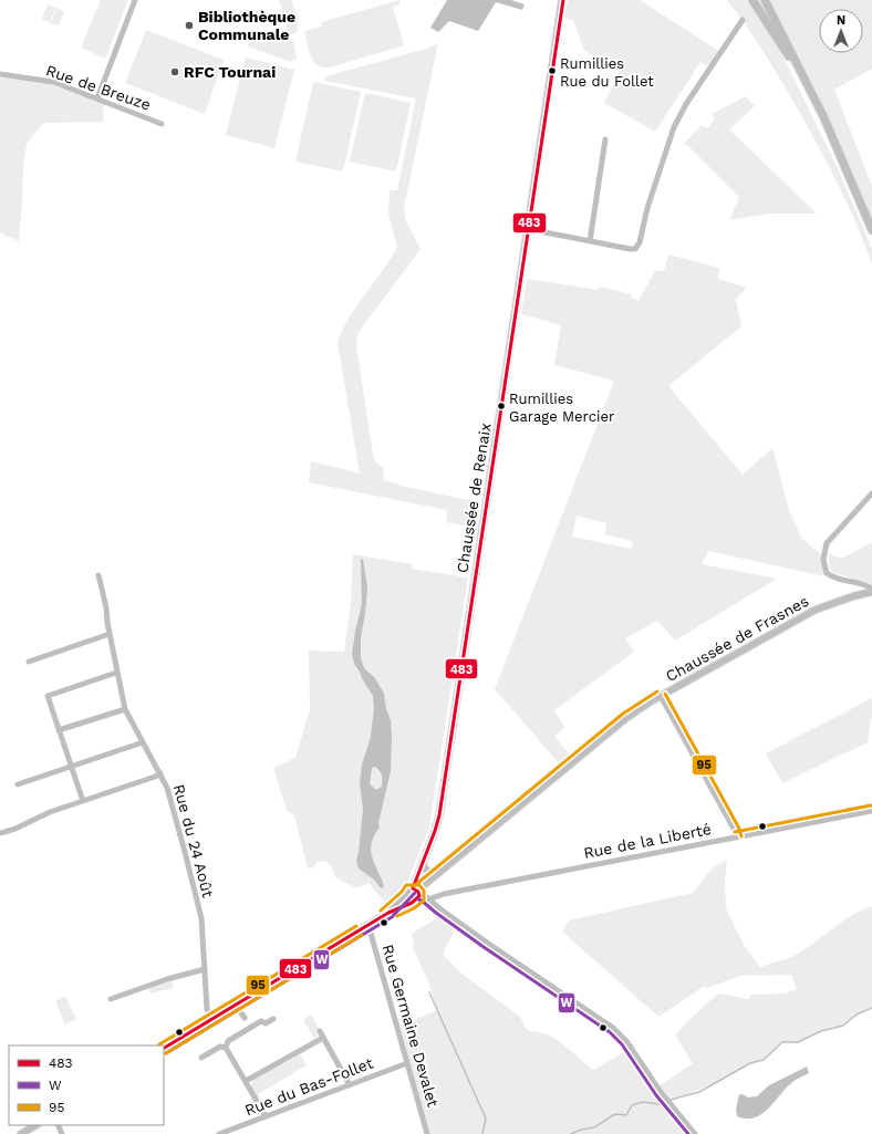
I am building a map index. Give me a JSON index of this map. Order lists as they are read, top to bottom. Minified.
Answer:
{"streets":{"main road":["Chaussée de Renaix","Chaussée de Frasnes"],"street":["Rue de Breuze","Rue du 24 Août","Rue de la Liberté","Rue Germaine Devalet","Rue du Bas-Follet"]},"crossings":[["Chaussée de Renaix","Chaussée de Frasnes"],["Rue Germaine Devalet","Rue du Bas-Follet"]],"places":["Bibliothèque Communale","Rumillies Rue du Follet","RFC Tournai","Rumillies Garage Mercier"],"lines":["transit line 483","transit line 95","transit line W"],"legend":["483","W","95"],"north":"top"}
